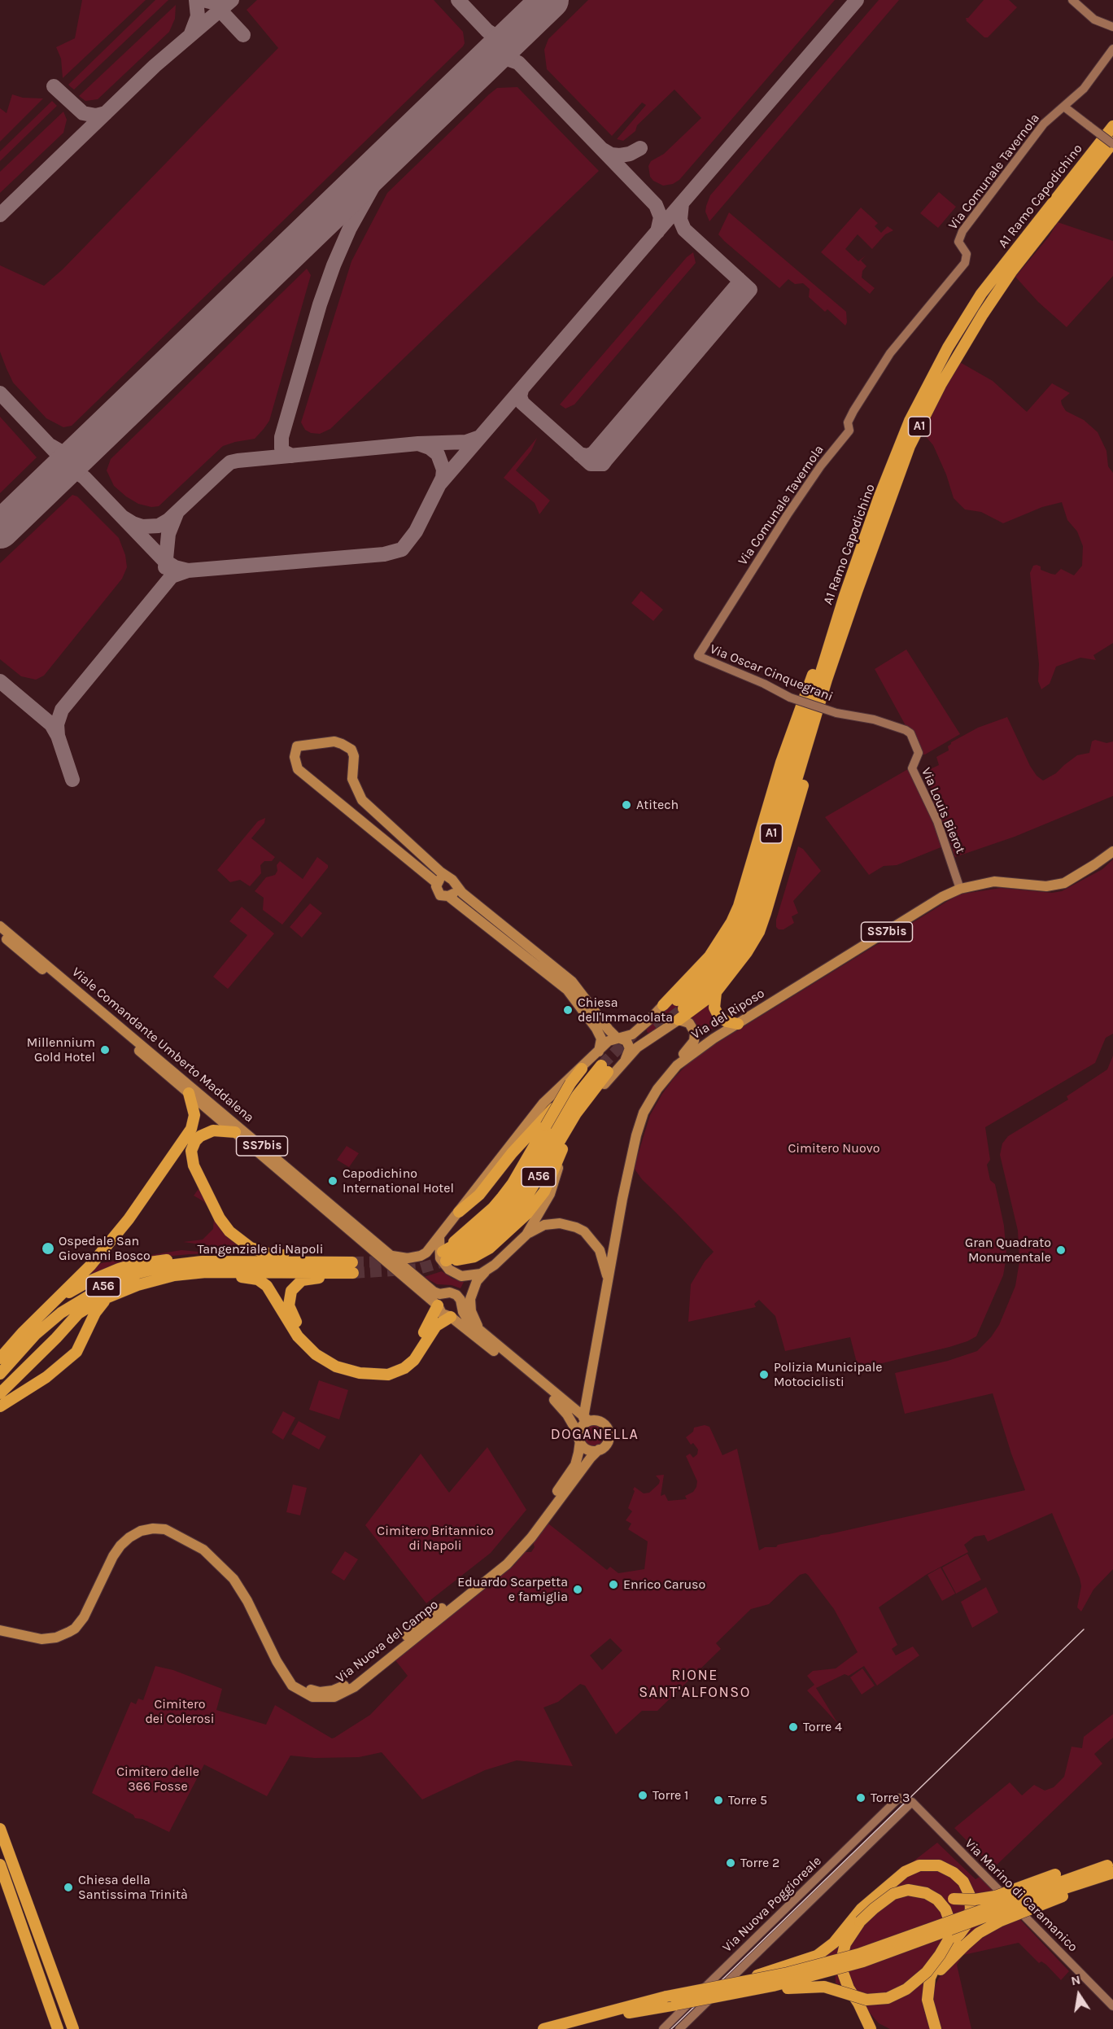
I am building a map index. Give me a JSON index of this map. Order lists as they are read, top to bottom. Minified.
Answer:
{"streets":{"highway":["A1 Ramo Capodichino","A1","A56","Tangenziale di Napoli"],"main road":["SS7bis","Via del Riposo","Viale Comandante Umberto Maddalena","Via Nuova del Campo"],"street":["Via Comunale Tavernola","Via Oscar Cinquegrani","Via Louis Bierot","Via Marino di Caramanico","Via Nuova Poggioreale"]},"crossings":[["Via Comunale Tavernola","Via Oscar Cinquegrani"],["Via Oscar Cinquegrani","Via Louis Bierot"],["Via Louis Bierot","Via del Riposo"],["Via del Riposo","Viale Comandante Umberto Maddalena"],["Via del Riposo","Via Nuova del Campo"],["Viale Comandante Umberto Maddalena","Via Nuova del Campo"],["Via Marino di Caramanico","Via Nuova Poggioreale"]],"districts":["DOGANELLA","RIONE SANT'ALFONSO"],"parks":["Cimitero Nuovo","Cimitero Britannico di Napoli","Cimitero dei Colerosi","Cimitero delle 366 Fosse"],"places":["Atitech","Chiesa dell'Immacolata","Millennium Gold Hotel","Capodichino International Hotel","Ospedale San Giovanni Bosco","Gran Quadrato Monumentale","Polizia Municipale Motociclisti","Enrico Caruso","Eduardo Scarpetta e famiglia","Torre 4","Torre 1","Torre 3","Torre 5","Torre 2","Chiesa della Santissima Trinità"],"north":"top"}
